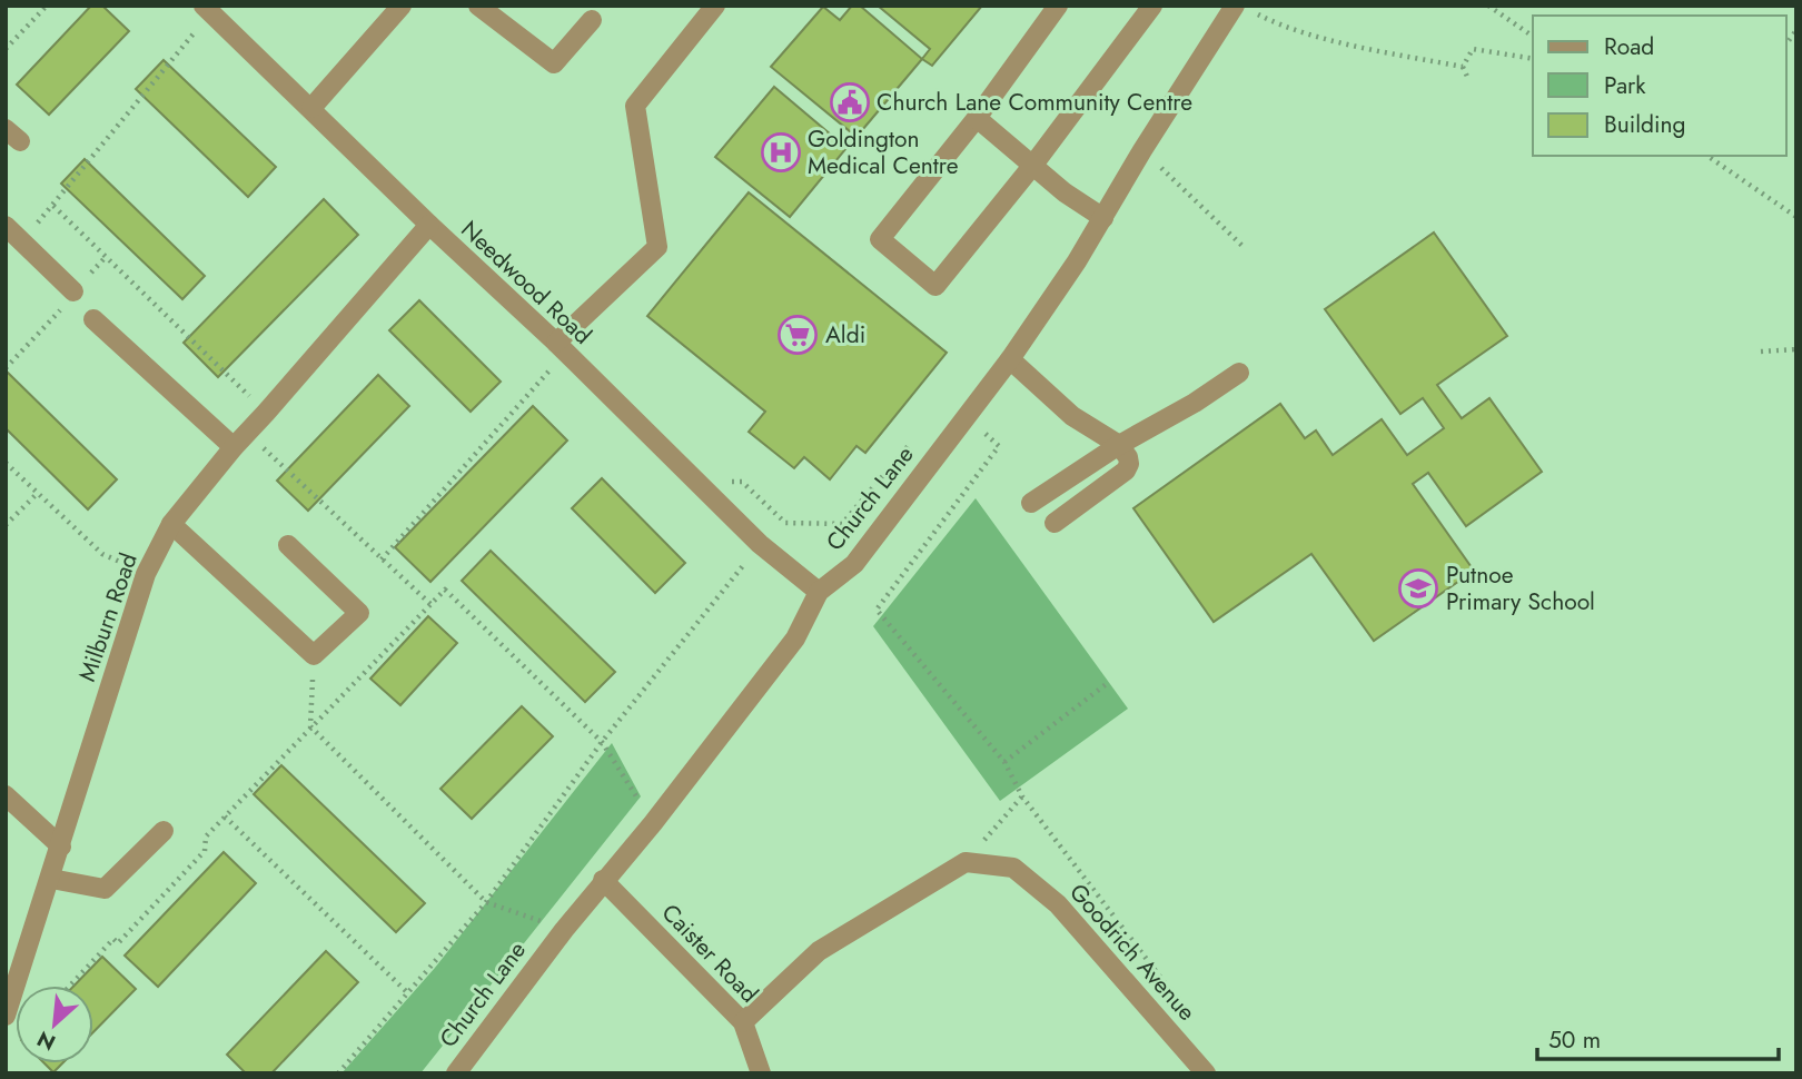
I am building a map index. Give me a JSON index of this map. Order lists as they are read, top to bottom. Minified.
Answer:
{"streets":{"street":["Needwood Road","Church Lane","Milburn Road","Goodrich Avenue","Caister Road"]},"crossings":[["Needwood Road","Church Lane"],["Needwood Road","Milburn Road"],["Church Lane","Caister Road"]],"places":{"public building":["Church Lane Community Centre"],"hospital":["Goldington Medical Centre"],"supermarket":["Aldi"],"school or university":["Putnoe Primary School"]},"legend":["Road","Park","Building"],"scale_bar":"50 m","north":"bottom left"}
